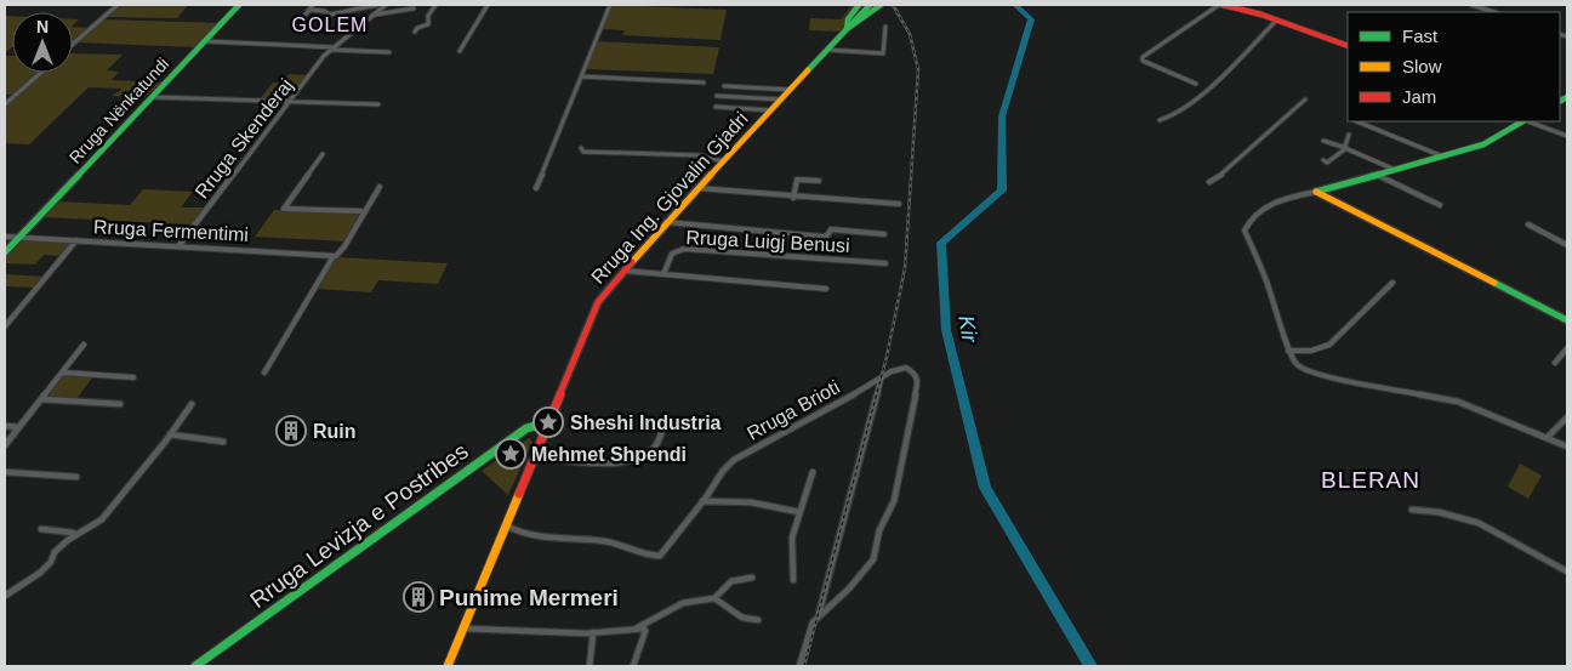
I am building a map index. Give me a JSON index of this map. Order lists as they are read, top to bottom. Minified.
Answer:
{"streets":{"street":["Rruga Nënkatundi","Rruga Skenderaj","Rruga Ing. Gjovalin Gjadri","Rruga Fermentimi","Rruga Luigj Benusi","Rruga Brioti","Rruga Levizja e Postribes"]},"crossings":[["Rruga Nënkatundi","Rruga Fermentimi"],["Rruga Skenderaj","Rruga Fermentimi"],["Rruga Ing. Gjovalin Gjadri","Rruga Luigj Benusi"],["Rruga Ing. Gjovalin Gjadri","Rruga Brioti"],["Rruga Ing. Gjovalin Gjadri","Rruga Levizja e Postribes"]],"districts":["GOLEM","BLERAN"],"water":["Kir"],"places":{"place":["Sheshi Industria","Mehmet Shpendi"],"building":["Ruin","Punime Mermeri"]},"legend":["Fast","Slow","Jam"],"north":"top"}
